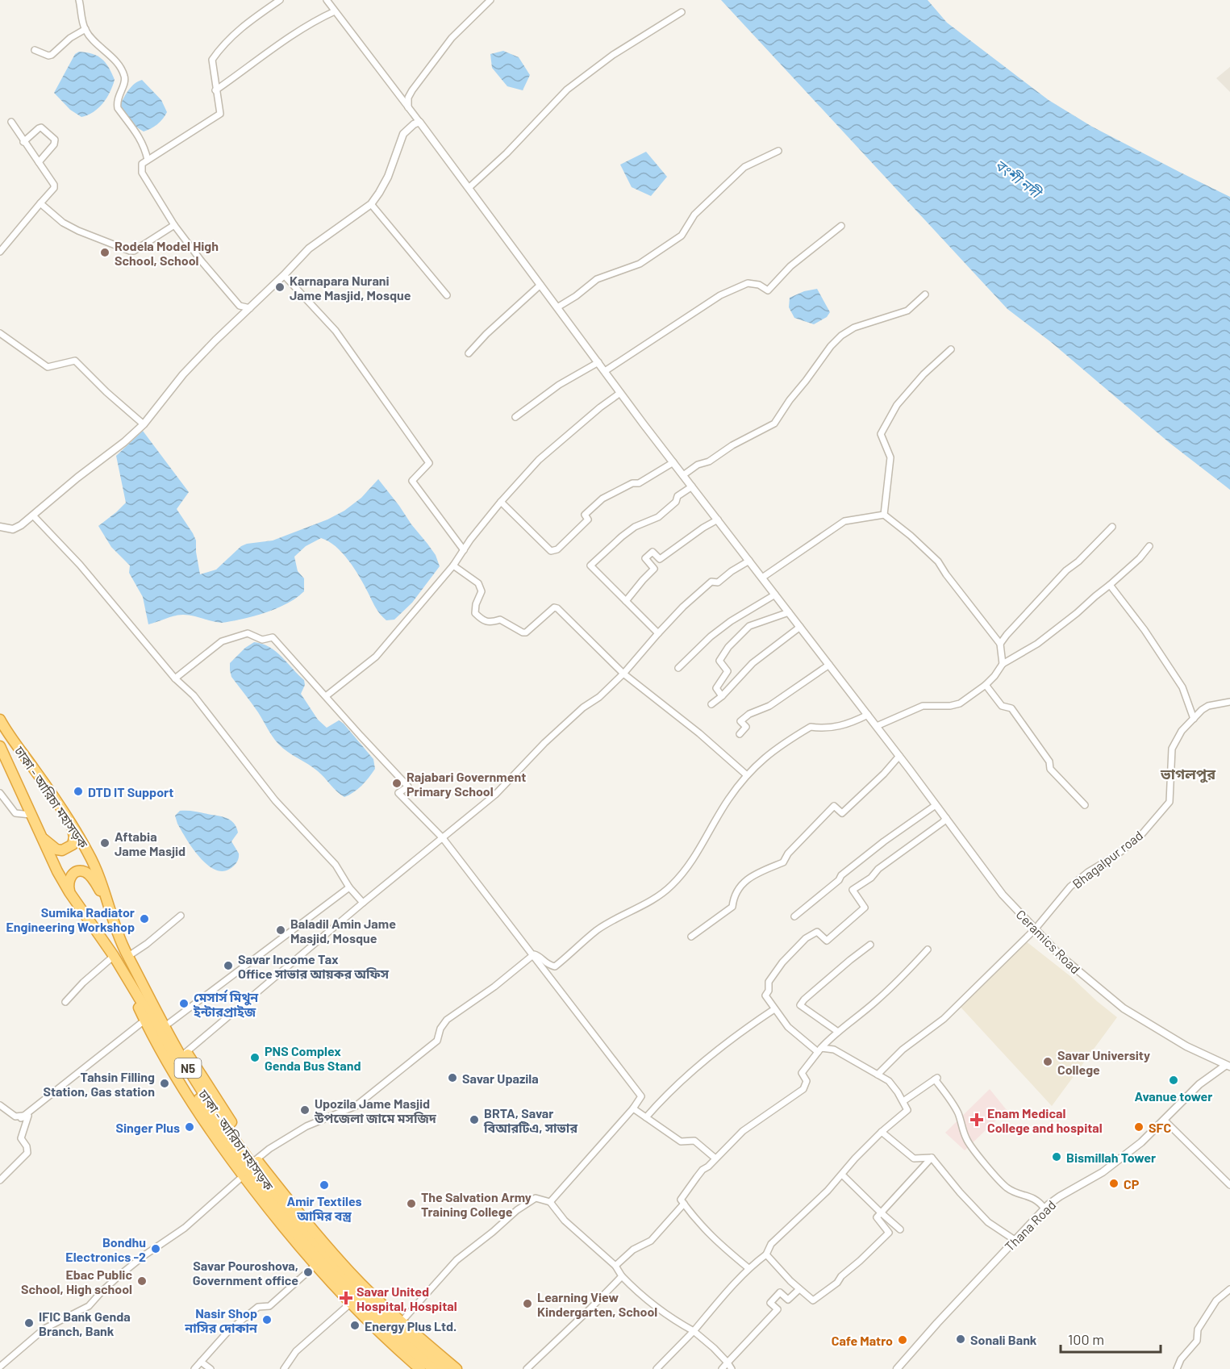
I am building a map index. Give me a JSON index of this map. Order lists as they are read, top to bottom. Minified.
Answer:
{"streets":{"highway":["ঢাকা - আরিচা মহাসড়ক","N5"],"street":["Bhagalpur road","Ceramics Road","Thana Road"]},"crossings":[["Bhagalpur road","Ceramics Road"],["Ceramics Road","Thana Road"]],"districts":["ভাগলপুর"],"water":["বংশী নদী"],"places":{"other":["Rodela Model High School, School","Karnapara Nurani Jame Masjid, Mosque","Rajabari Government Primary School","DTD IT Support","Aftabia Jame Masjid","Sumika Radiator Engineering Workshop","Baladil Amin Jame Masjid, Mosque","Savar Income Tax Office সাভার আয়কর অফিস","মেসার্স মিথুন ইন্টারপ্রাইজ","PNS Complex Genda Bus Stand","Savar University College","Savar Upazila","Avanue tower","Tahsin Filling Station, Gas station","Upozila Jame Masjid উপজেলা জামে মসজিদ","BRTA, Savar বিআরটিএ, সাভার","Singer Plus","SFC","Bismillah Tower","CP","Amir Textiles আমির বস্ত্র","The Salvation Army Training College","Bondhu Electronics -2","Savar Pouroshova, Government office","Ebac Public School, High school","Learning View Kindergarten, School","Nasir Shop নাসির দোকান","IFIC Bank Genda Branch, Bank","Energy Plus Ltd.","Sonali Bank","Cafe Matro"],"health":["Enam Medical College and hospital","Savar United Hospital, Hospital"]},"scale_bar":"100 m"}
